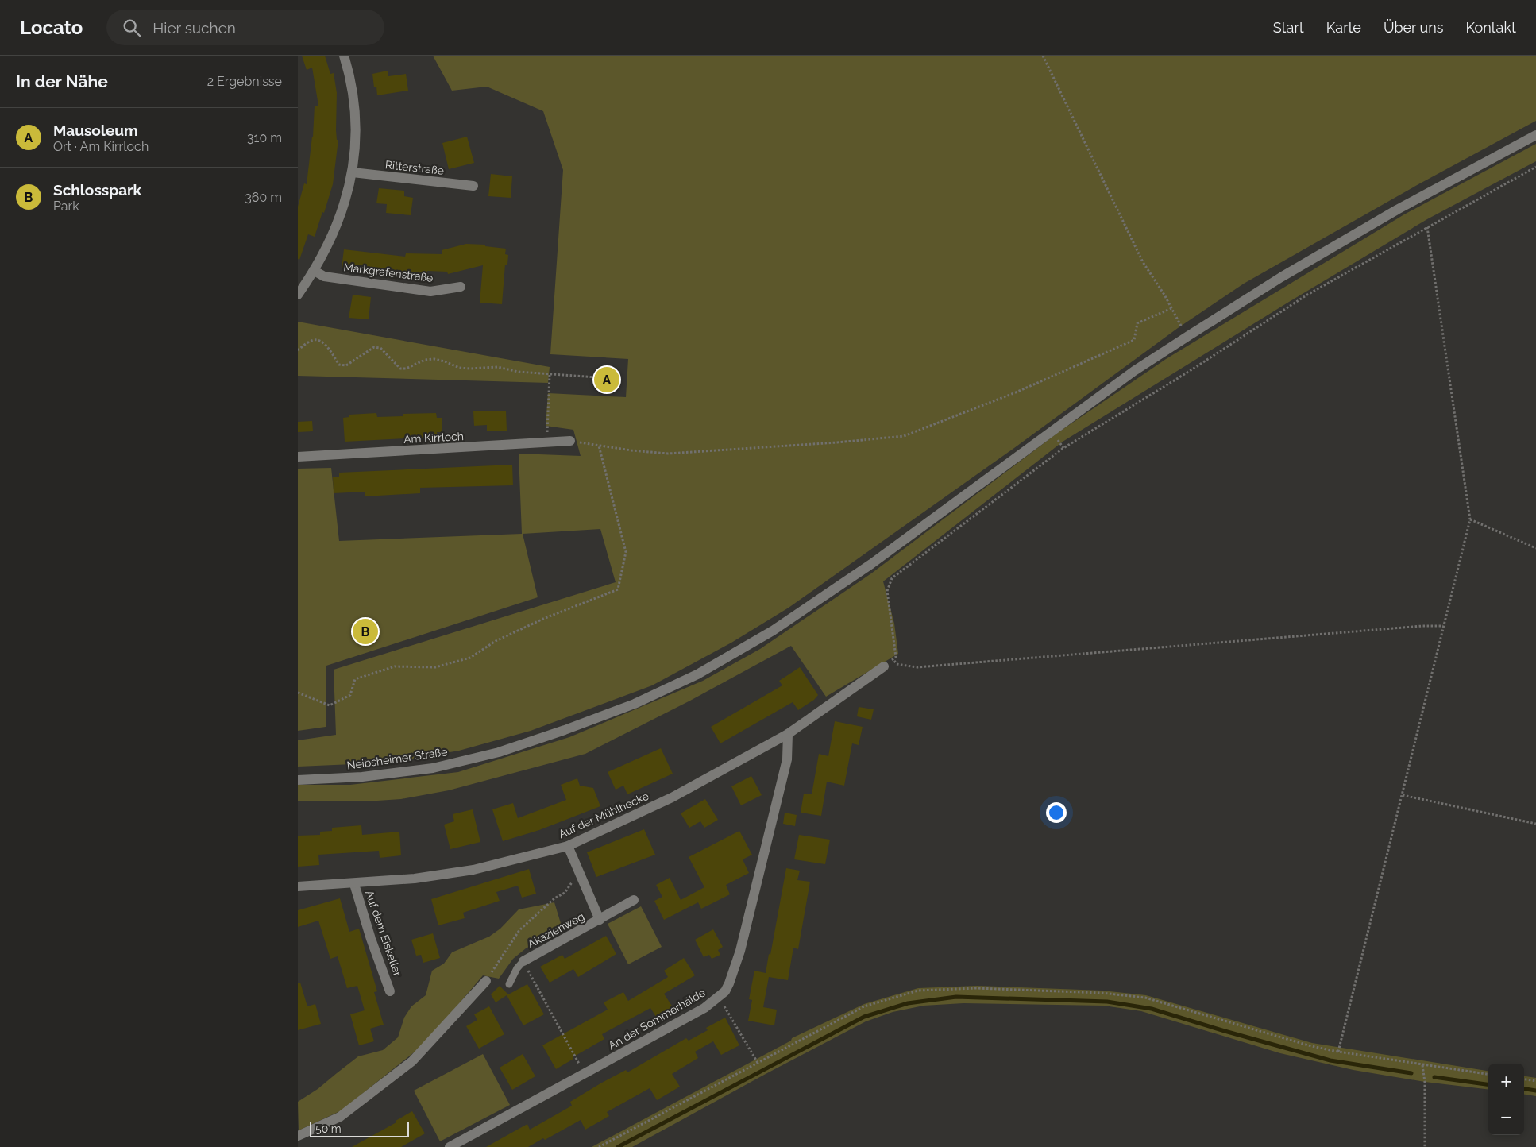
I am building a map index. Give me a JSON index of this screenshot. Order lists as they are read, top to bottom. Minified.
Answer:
{"streets":{"street":["Ritterstraße","Markgrafenstraße","Am Kirrloch","Neibsheimer Straße","Auf der Mühlhecke","Akazienweg","Auf dem Eiskeller","An der Sommerhälde"]},"crossings":[["Auf der Mühlhecke","Akazienweg"],["Auf der Mühlhecke","Auf dem Eiskeller"],["Auf der Mühlhecke","An der Sommerhälde"]],"scale_bar":"50 m","page":{"header":"Locato","search":"Hier suchen","nav":["Start","Karte","Über uns","Kontakt"],"heading":["In der Nähe","2 Ergebnisse"],"list":[{"mark":"A","name":"Mausoleum","note":"Ort · Am Kirrloch","value":"310 m"},{"mark":"B","name":"Schlosspark","note":"Park","value":"360 m"}],"pins":["A","B"],"map_buttons":["+","−"],"scale":"50 m"}}
